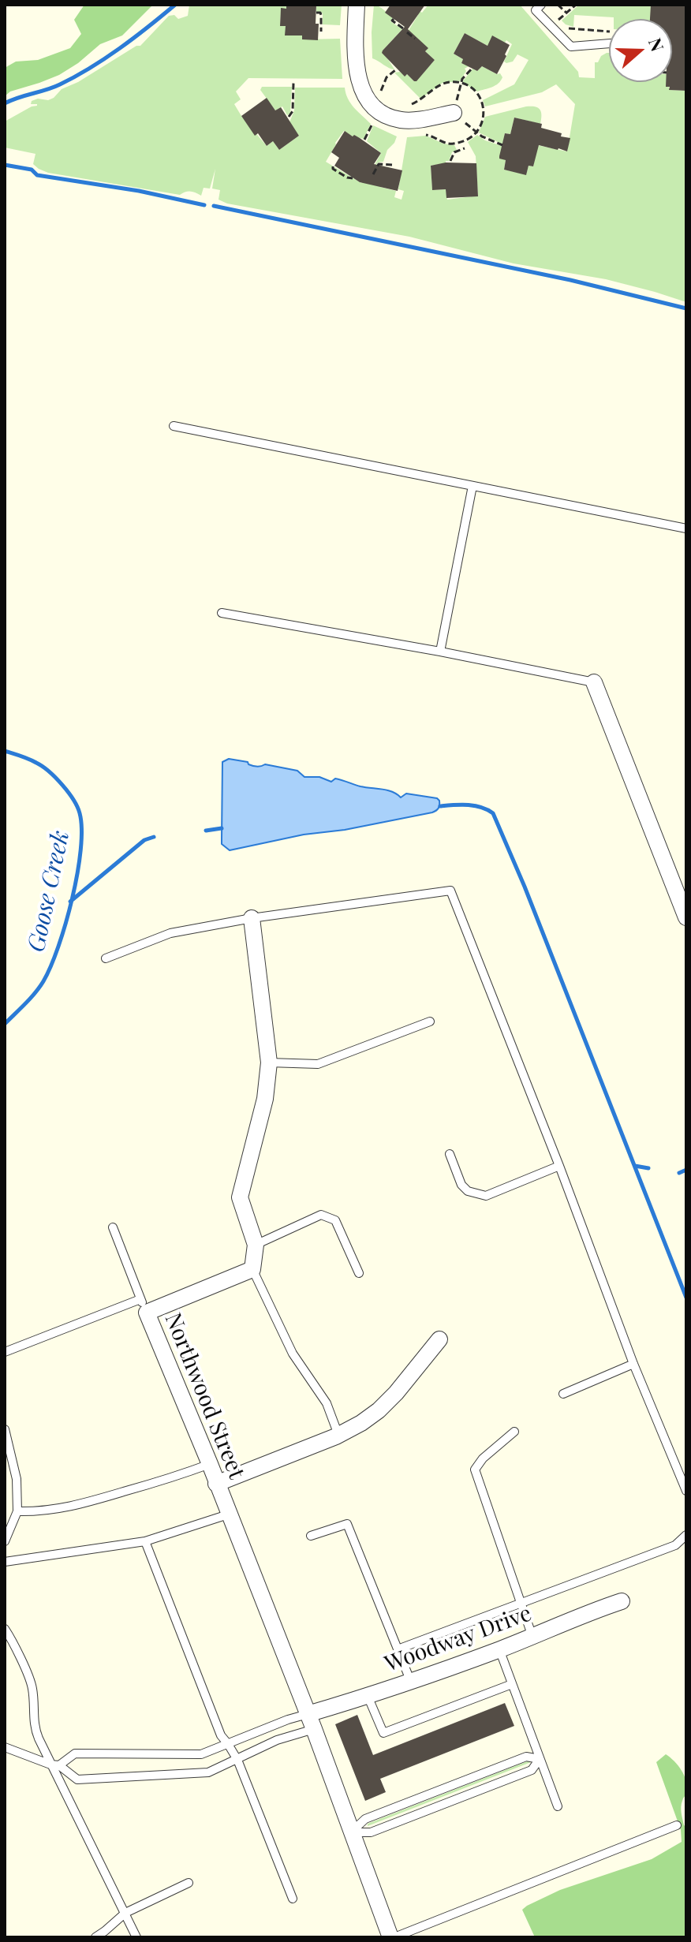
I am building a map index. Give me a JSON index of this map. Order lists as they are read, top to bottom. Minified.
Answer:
{"streets":{"street":["Northwood Street","Woodway Drive"]},"crossings":[["Northwood Street","Woodway Drive"]],"water":["Goose Creek"],"north":"right"}
